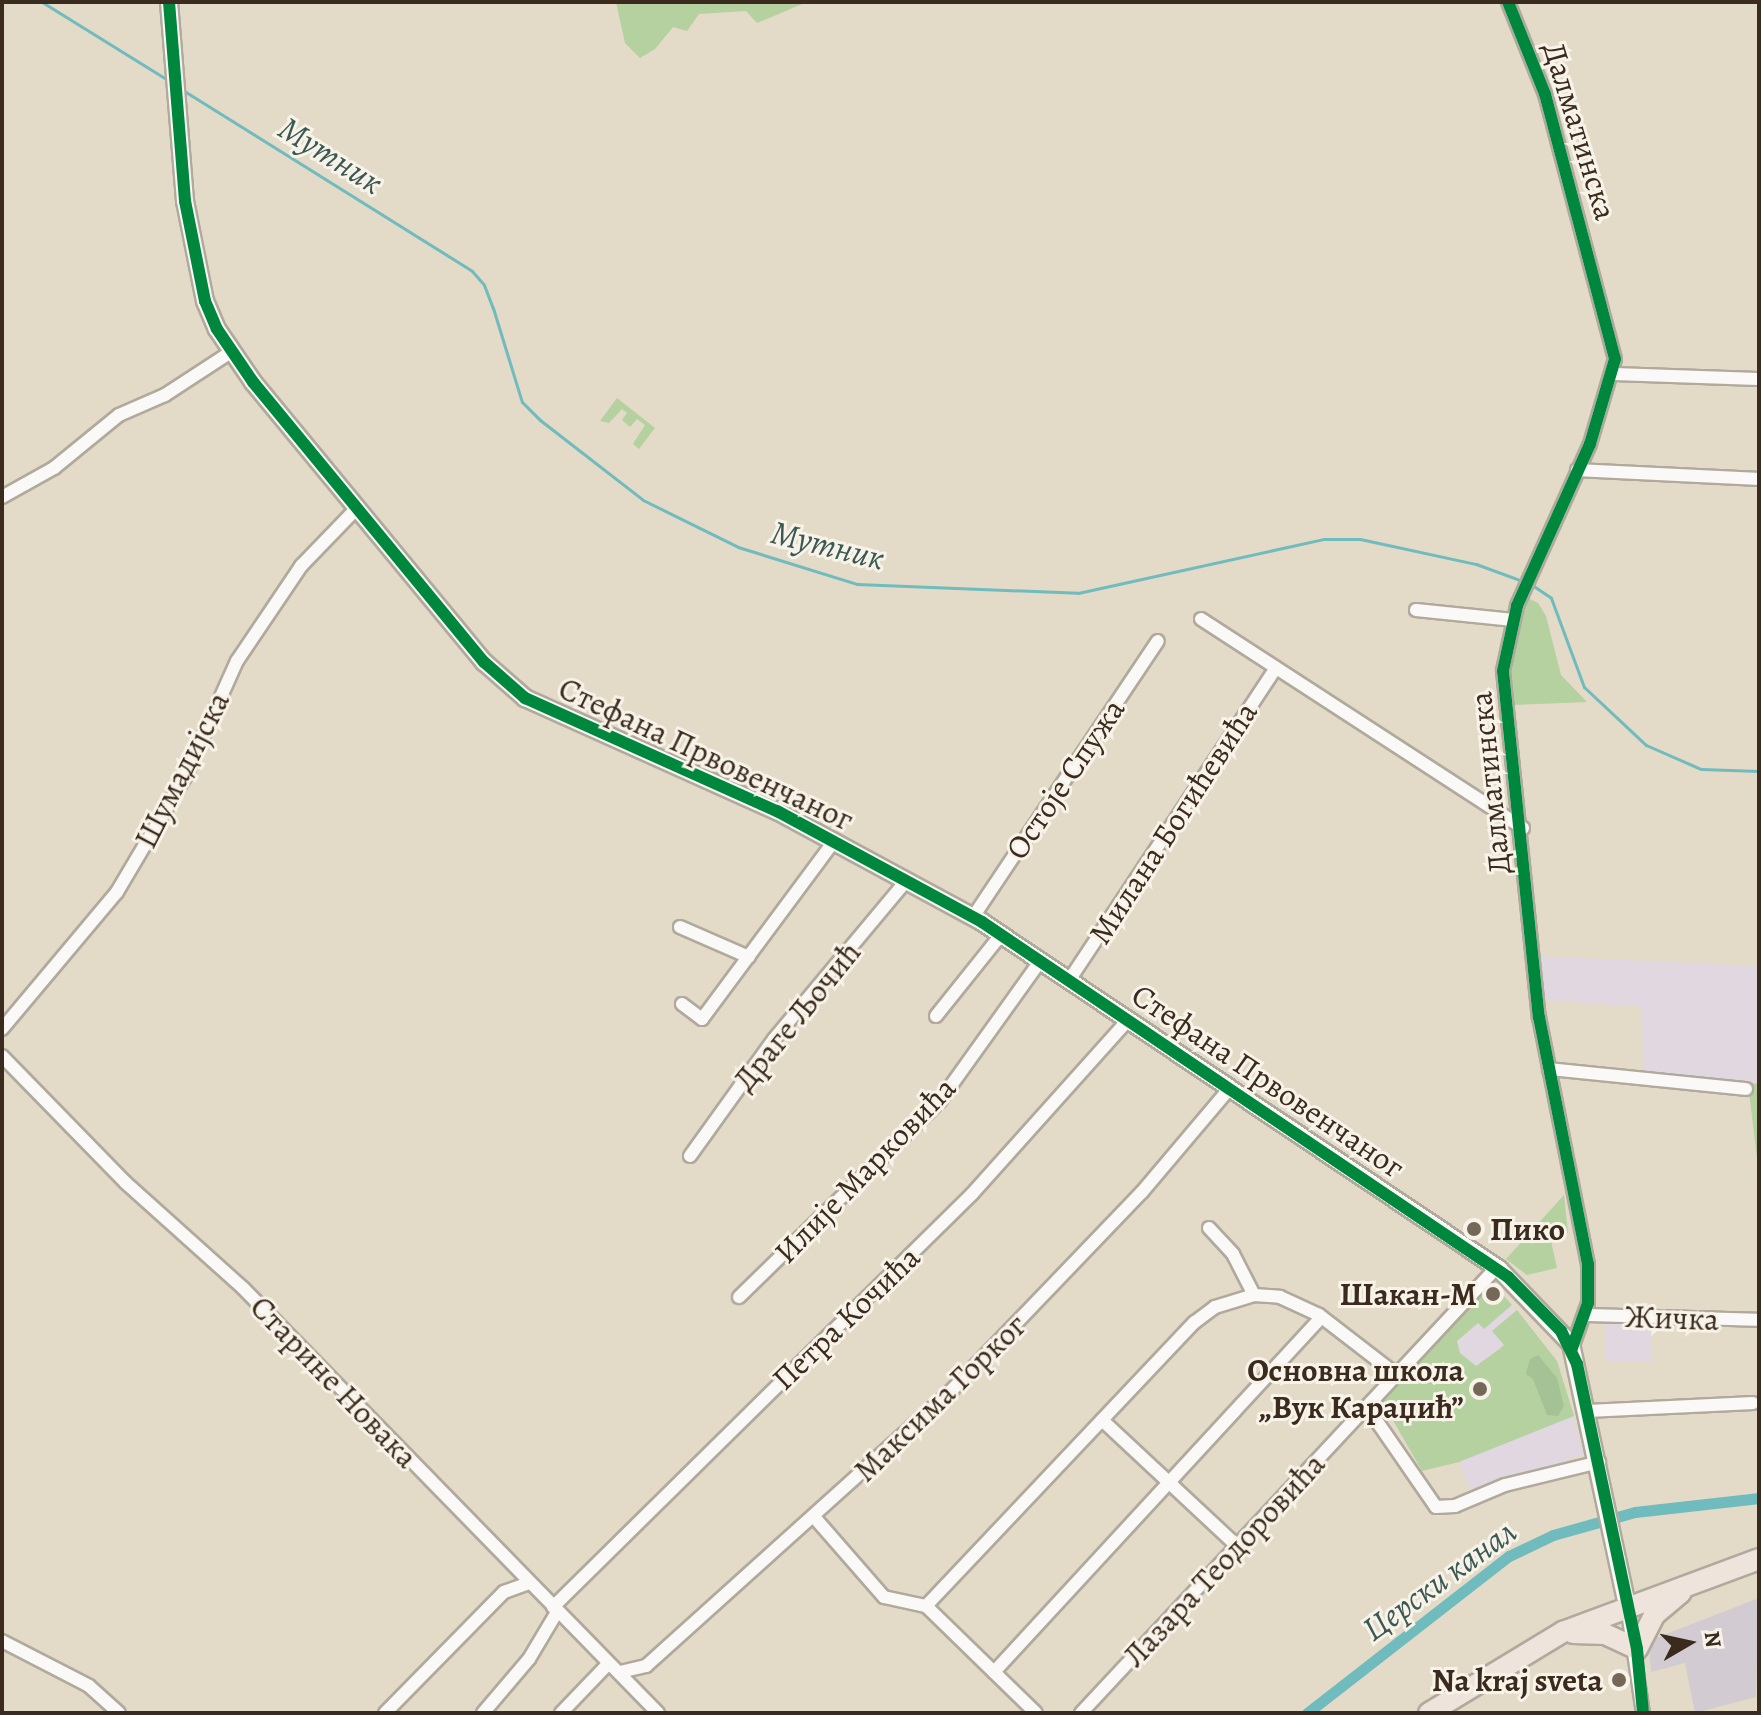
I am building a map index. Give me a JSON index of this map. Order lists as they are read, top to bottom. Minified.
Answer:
{"streets":{"street":["Далматинска","Стефана Првовенчаног","Шумадијска","Остоје Спужа","Милана Богићевића","Драге Љочић","Илије Марковића","Петра Кочића","Жичка","Старине Новака","Максима Горког","Лазара Теодоровића"]},"crossings":[["Далматинска","Стефана Првовенчаног"],["Далматинска","Жичка"],["Стефана Првовенчаног","Шумадијска"],["Стефана Првовенчаног","Остоје Спужа"],["Стефана Првовенчаног","Милана Богићевића"],["Стефана Првовенчаног","Драге Љочић"],["Стефана Првовенчаног","Илије Марковића"],["Стефана Првовенчаног","Петра Кочића"],["Стефана Првовенчаног","Максима Горког"],["Стефана Првовенчаног","Лазара Теодоровића"],["Петра Кочића","Старине Новака"],["Старине Новака","Максима Горког"]],"water":["Мутник","Церски канал"],"places":["Пико","Шакан-М","Основна школа „Вук Караџић”","Na kraj sveta"],"north":"right"}
